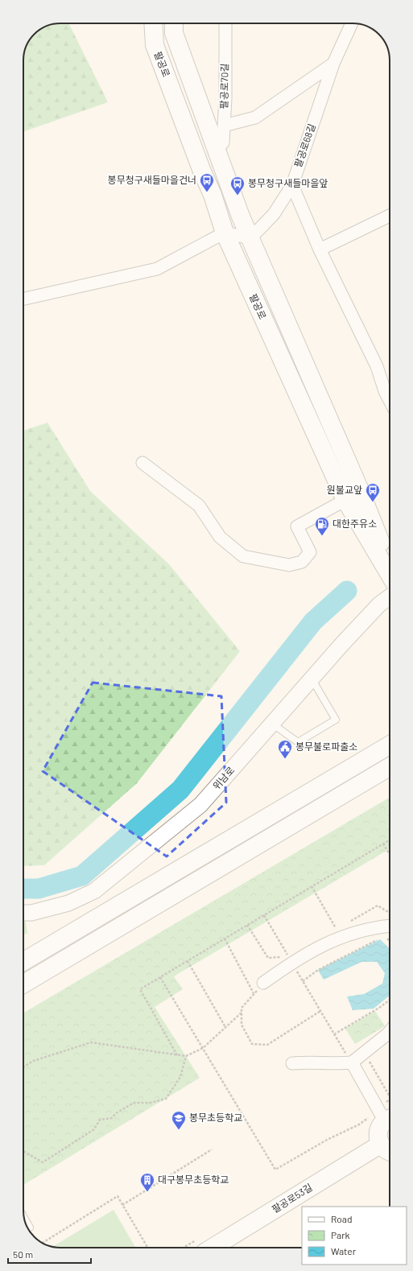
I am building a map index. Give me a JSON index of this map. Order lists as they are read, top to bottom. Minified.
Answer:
{"streets":{"main road":["팔공로","팔공로53길"],"street":["팔공로70길","팔공로68길","위남로"]},"places":{"bus stop":["봉무청구새들마을건너","봉무청구새들마을앞","원불교앞"],"fuel station":["대한주유소"],"public building":["봉무불로파출소"],"school or university":["봉무초등학교"],"building":["대구봉무초등학교"]},"legend":["Road","Park","Water"],"scale_bar":"50 m"}
